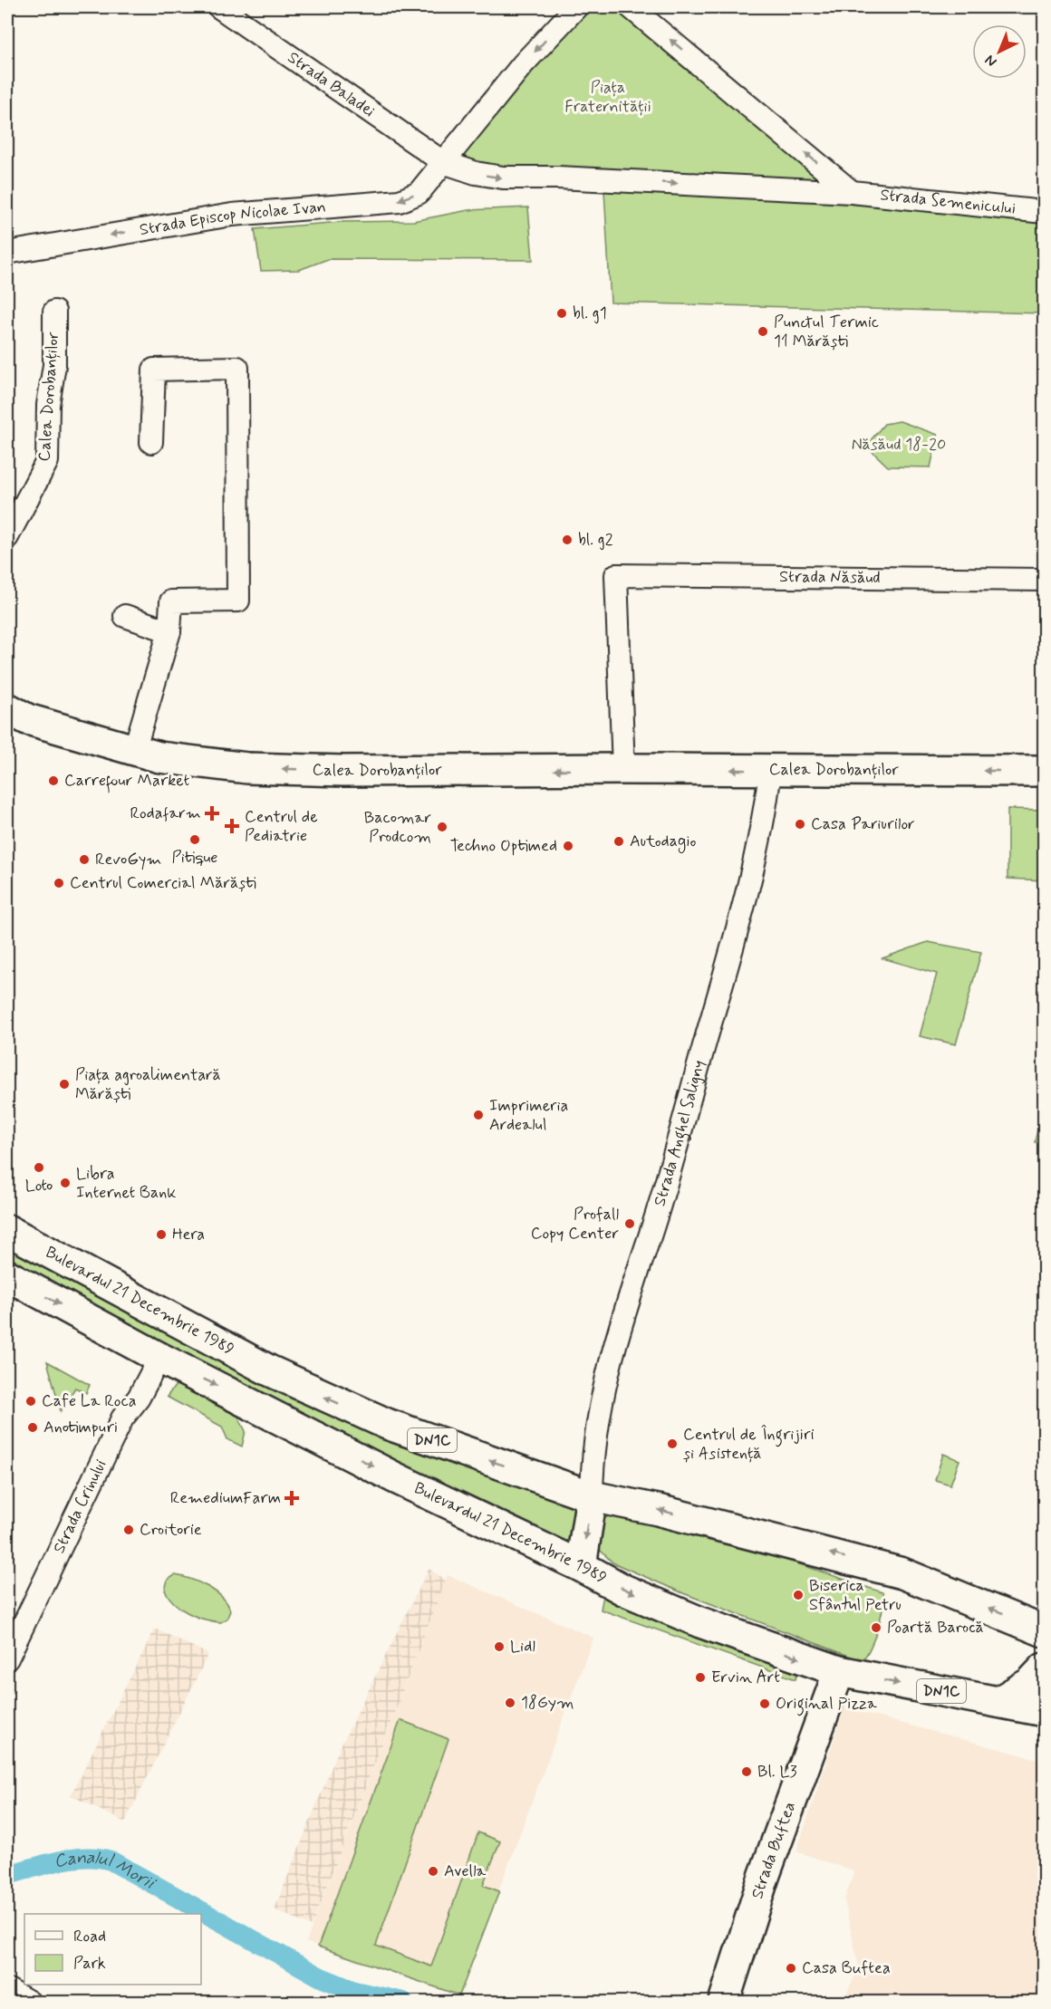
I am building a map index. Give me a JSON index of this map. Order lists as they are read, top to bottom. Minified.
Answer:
{"streets":{"main road":["Calea Dorobanților","Bulevardul 21 Decembrie 1989","DN1C","Strada Buftea"],"street":["Strada Baladei","Strada Semenicului","Strada Episcop Nicolae Ivan","Strada Năsăud","Strada Anghel Saligny","Strada Crinului"]},"crossings":[["Strada Baladei","Strada Episcop Nicolae Ivan"],["Calea Dorobanților","Strada Năsăud"],["Calea Dorobanților","Strada Anghel Saligny"],["Strada Anghel Saligny","Bulevardul 21 Decembrie 1989"],["Bulevardul 21 Decembrie 1989","Strada Crinului"],["Bulevardul 21 Decembrie 1989","Strada Buftea"]],"one_way":["Strada Episcop Nicolae Ivan","Calea Dorobanților"],"water":["Canalul Morii"],"parks":["Piața Fraternității","Năsăud 18-20"],"places":{"other":["bl. g1","Punctul Termic 11 Mărăști","bl. g2","Carrefour Market","Casa Pariurilor","Bacomar Prodcom","Pitique","Autodagio","Techno Optimed","RevoGym","Centrul Comercial Mărăști","Piața agroalimentară Mărăști","Imprimeria Ardealul","Loto","Libra Internet Bank","Profall Copy Center","Hera","Cafe La Roca","Anotimpuri","Centrul de Îngrijiri și Asistență","Croitorie","Biserica Sfântul Petru","Poartă Barocă","Lidl","Ervin Art","18Gym","Original Pizza","Bl. L3","Avella","Casa Buftea"],"health":["Rodafarm","Centrul de Pediatrie","RemediumFarm"]},"legend":["Road","Park"],"north":"bottom left"}
